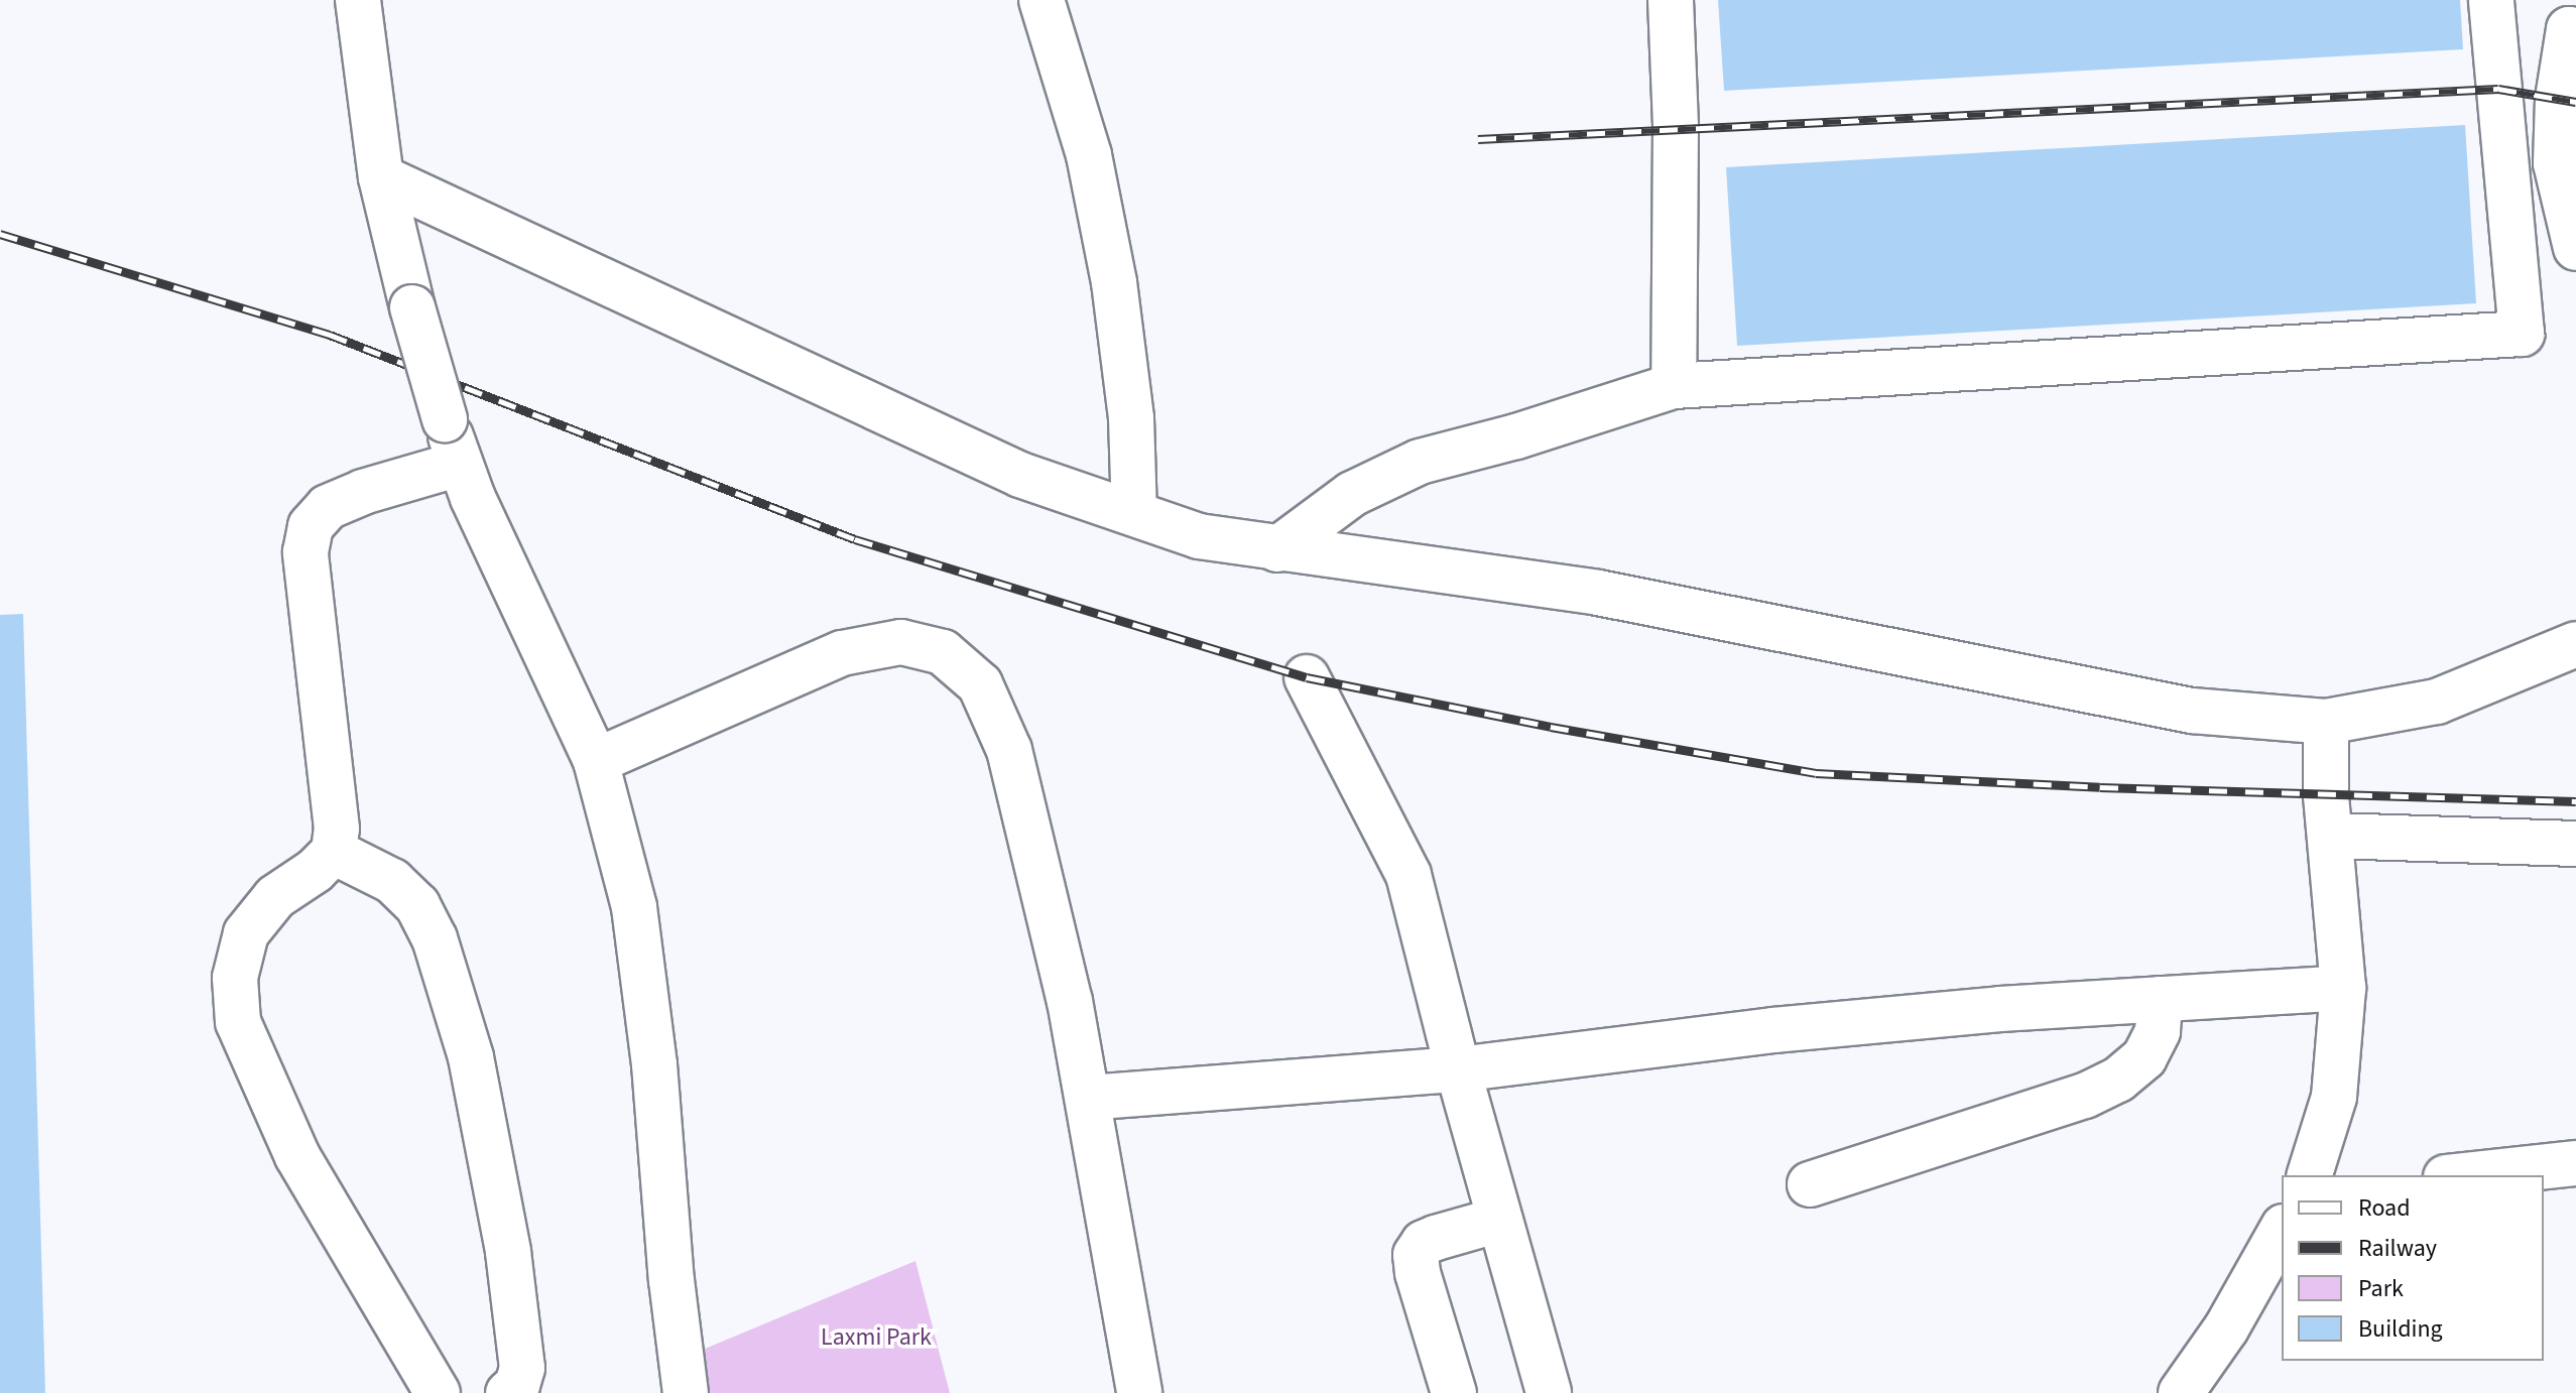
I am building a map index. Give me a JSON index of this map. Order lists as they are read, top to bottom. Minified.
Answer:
{"parks":["Laxmi Park"],"legend":["Road","Railway","Park","Building"]}
